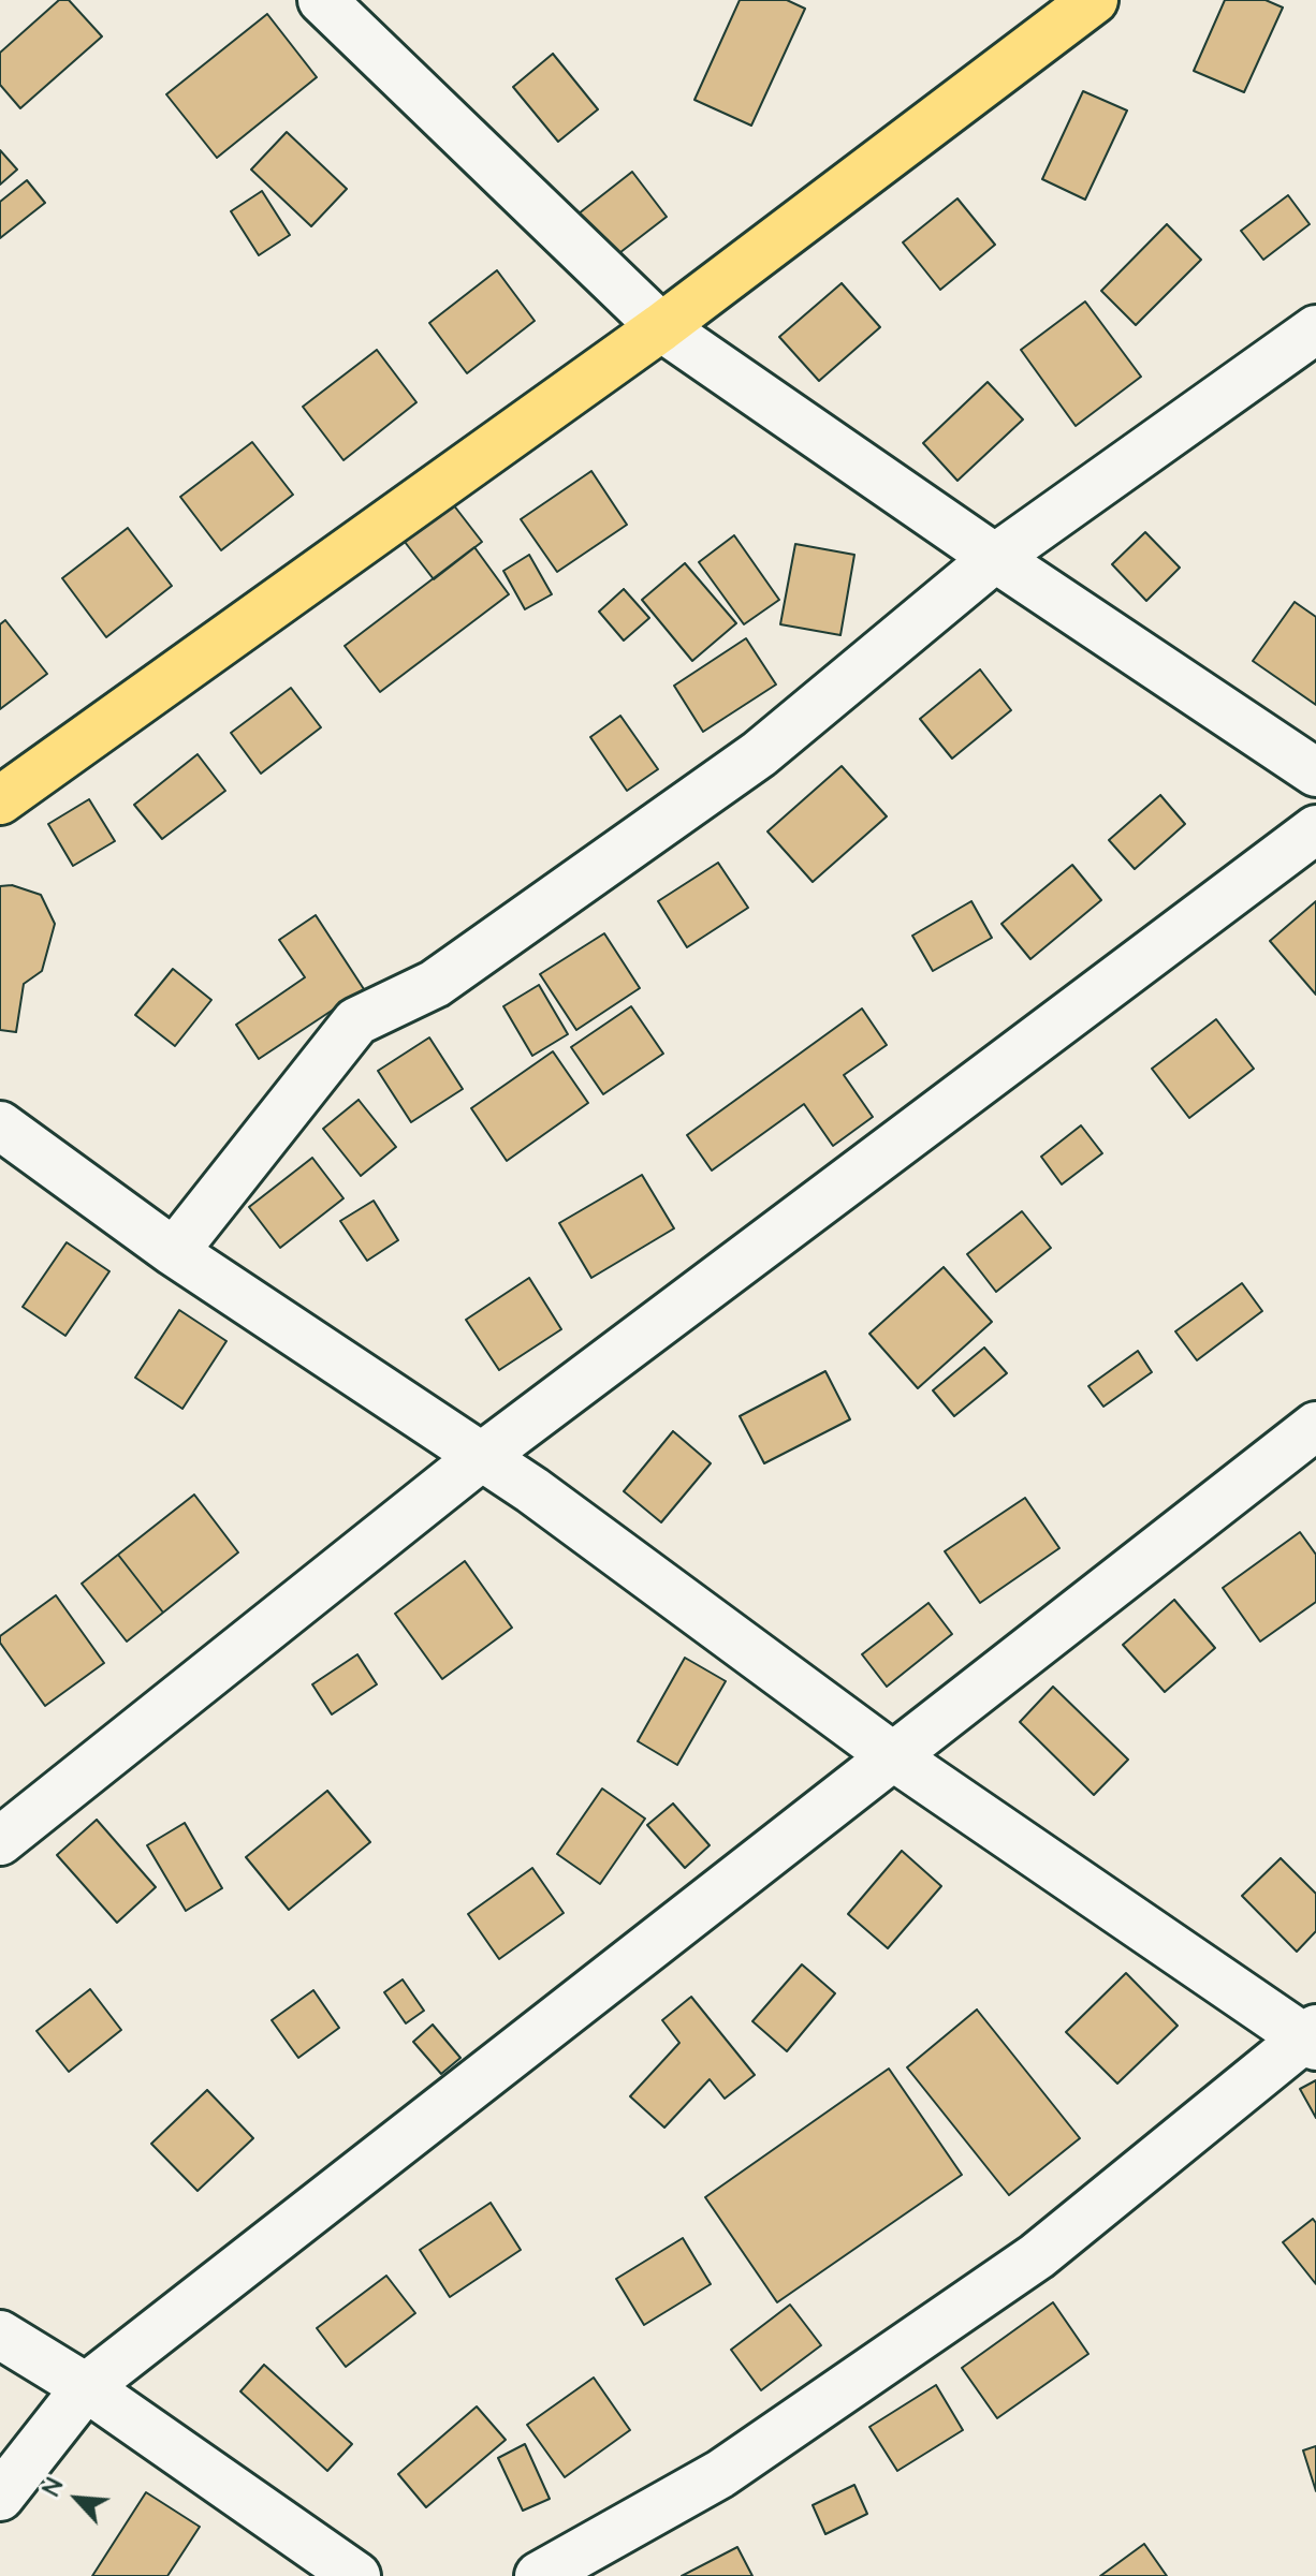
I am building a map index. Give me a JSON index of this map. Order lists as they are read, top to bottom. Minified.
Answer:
{"north":"top left"}
